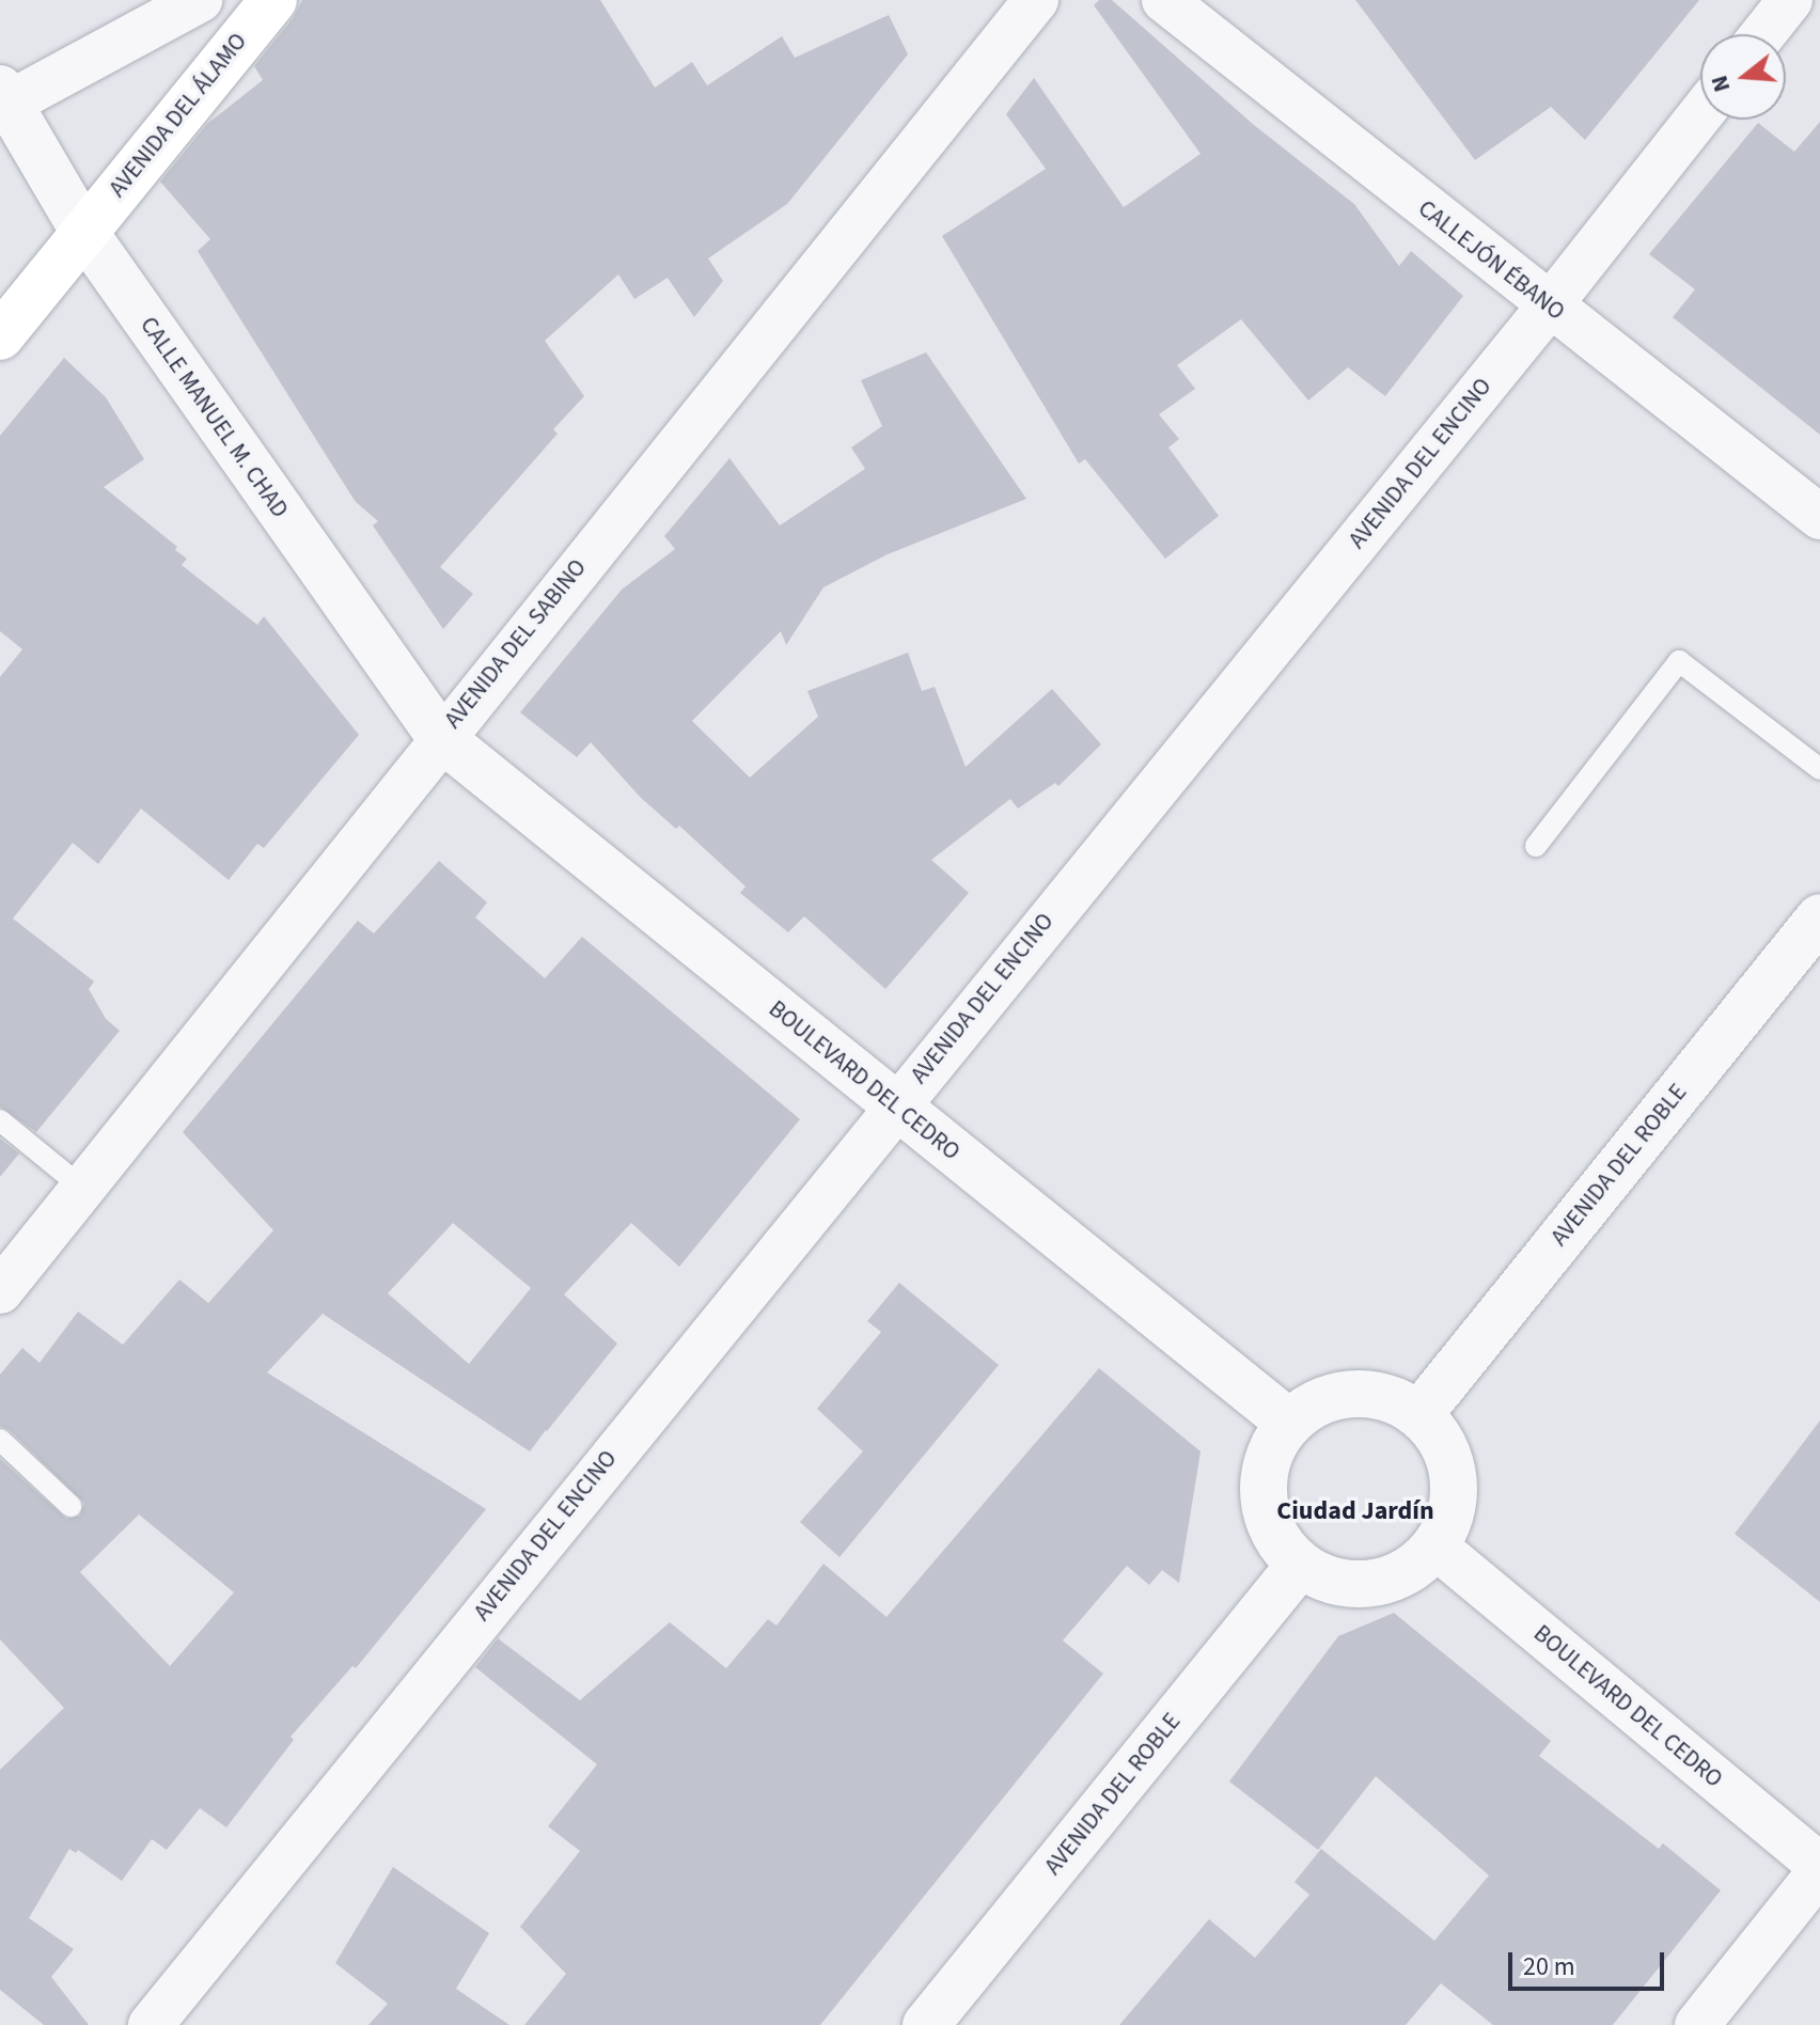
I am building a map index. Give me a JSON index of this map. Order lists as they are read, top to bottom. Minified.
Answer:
{"streets":{"main road":["AVENIDA DEL ÁLAMO"],"street":["CALLEJÓN ÉBANO","CALLE MANUEL M. CHAD","AVENIDA DEL ENCINO","AVENIDA DEL SABINO","BOULEVARD DEL CEDRO","AVENIDA DEL ROBLE"]},"crossings":[["AVENIDA DEL ÁLAMO","CALLE MANUEL M. CHAD"],["CALLEJÓN ÉBANO","AVENIDA DEL ENCINO"],["CALLE MANUEL M. CHAD","AVENIDA DEL SABINO"],["CALLE MANUEL M. CHAD","BOULEVARD DEL CEDRO"],["AVENIDA DEL ENCINO","BOULEVARD DEL CEDRO"],["AVENIDA DEL SABINO","BOULEVARD DEL CEDRO"],["BOULEVARD DEL CEDRO","AVENIDA DEL ROBLE"]],"districts":["Ciudad Jardín"],"scale_bar":"20 m","north":"left"}
